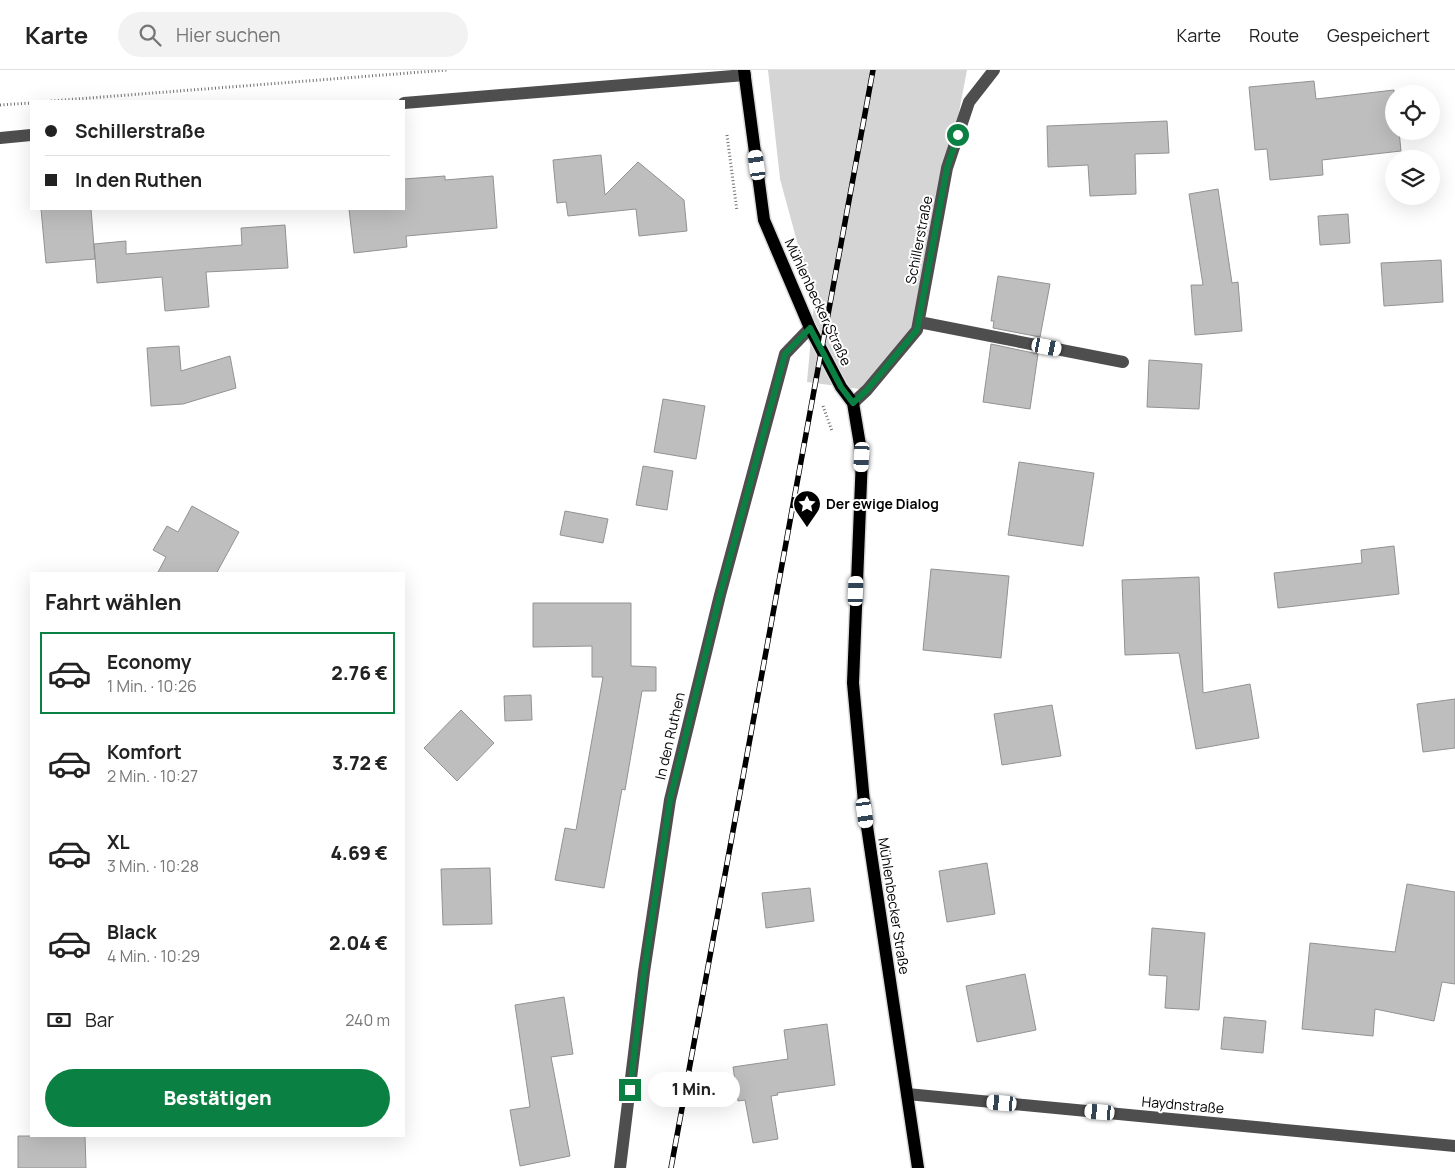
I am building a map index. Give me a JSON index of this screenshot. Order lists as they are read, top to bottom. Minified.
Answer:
{"streets":{"main road":["Mühlenbecker Straße"],"street":["Schillerstraße","In den Ruthen","Haydnstraße"]},"crossings":[["Schillerstraße","Mühlenbecker Straße"],["Mühlenbecker Straße","In den Ruthen"],["Mühlenbecker Straße","Haydnstraße"]],"places":{"place":["Der ewige Dialog"]},"page":{"header":"Karte","search":"Hier suchen","nav":["Karte","Route","Gespeichert"],"banner":["Schillerstraße","In den Ruthen"],"heading":"Fahrt wählen","list":[{"name":"Economy","note":"1 Min. · 10:26","value":"2.76 €"},{"name":"Komfort","note":"2 Min. · 10:27","value":"3.72 €"},{"name":"XL","note":"3 Min. · 10:28","value":"4.69 €"},{"name":"Black","note":"4 Min. · 10:29","value":"2.04 €"}],"pay":["Bar","240 m"],"buttons":"Bestätigen","bubble":"1 Min."}}
